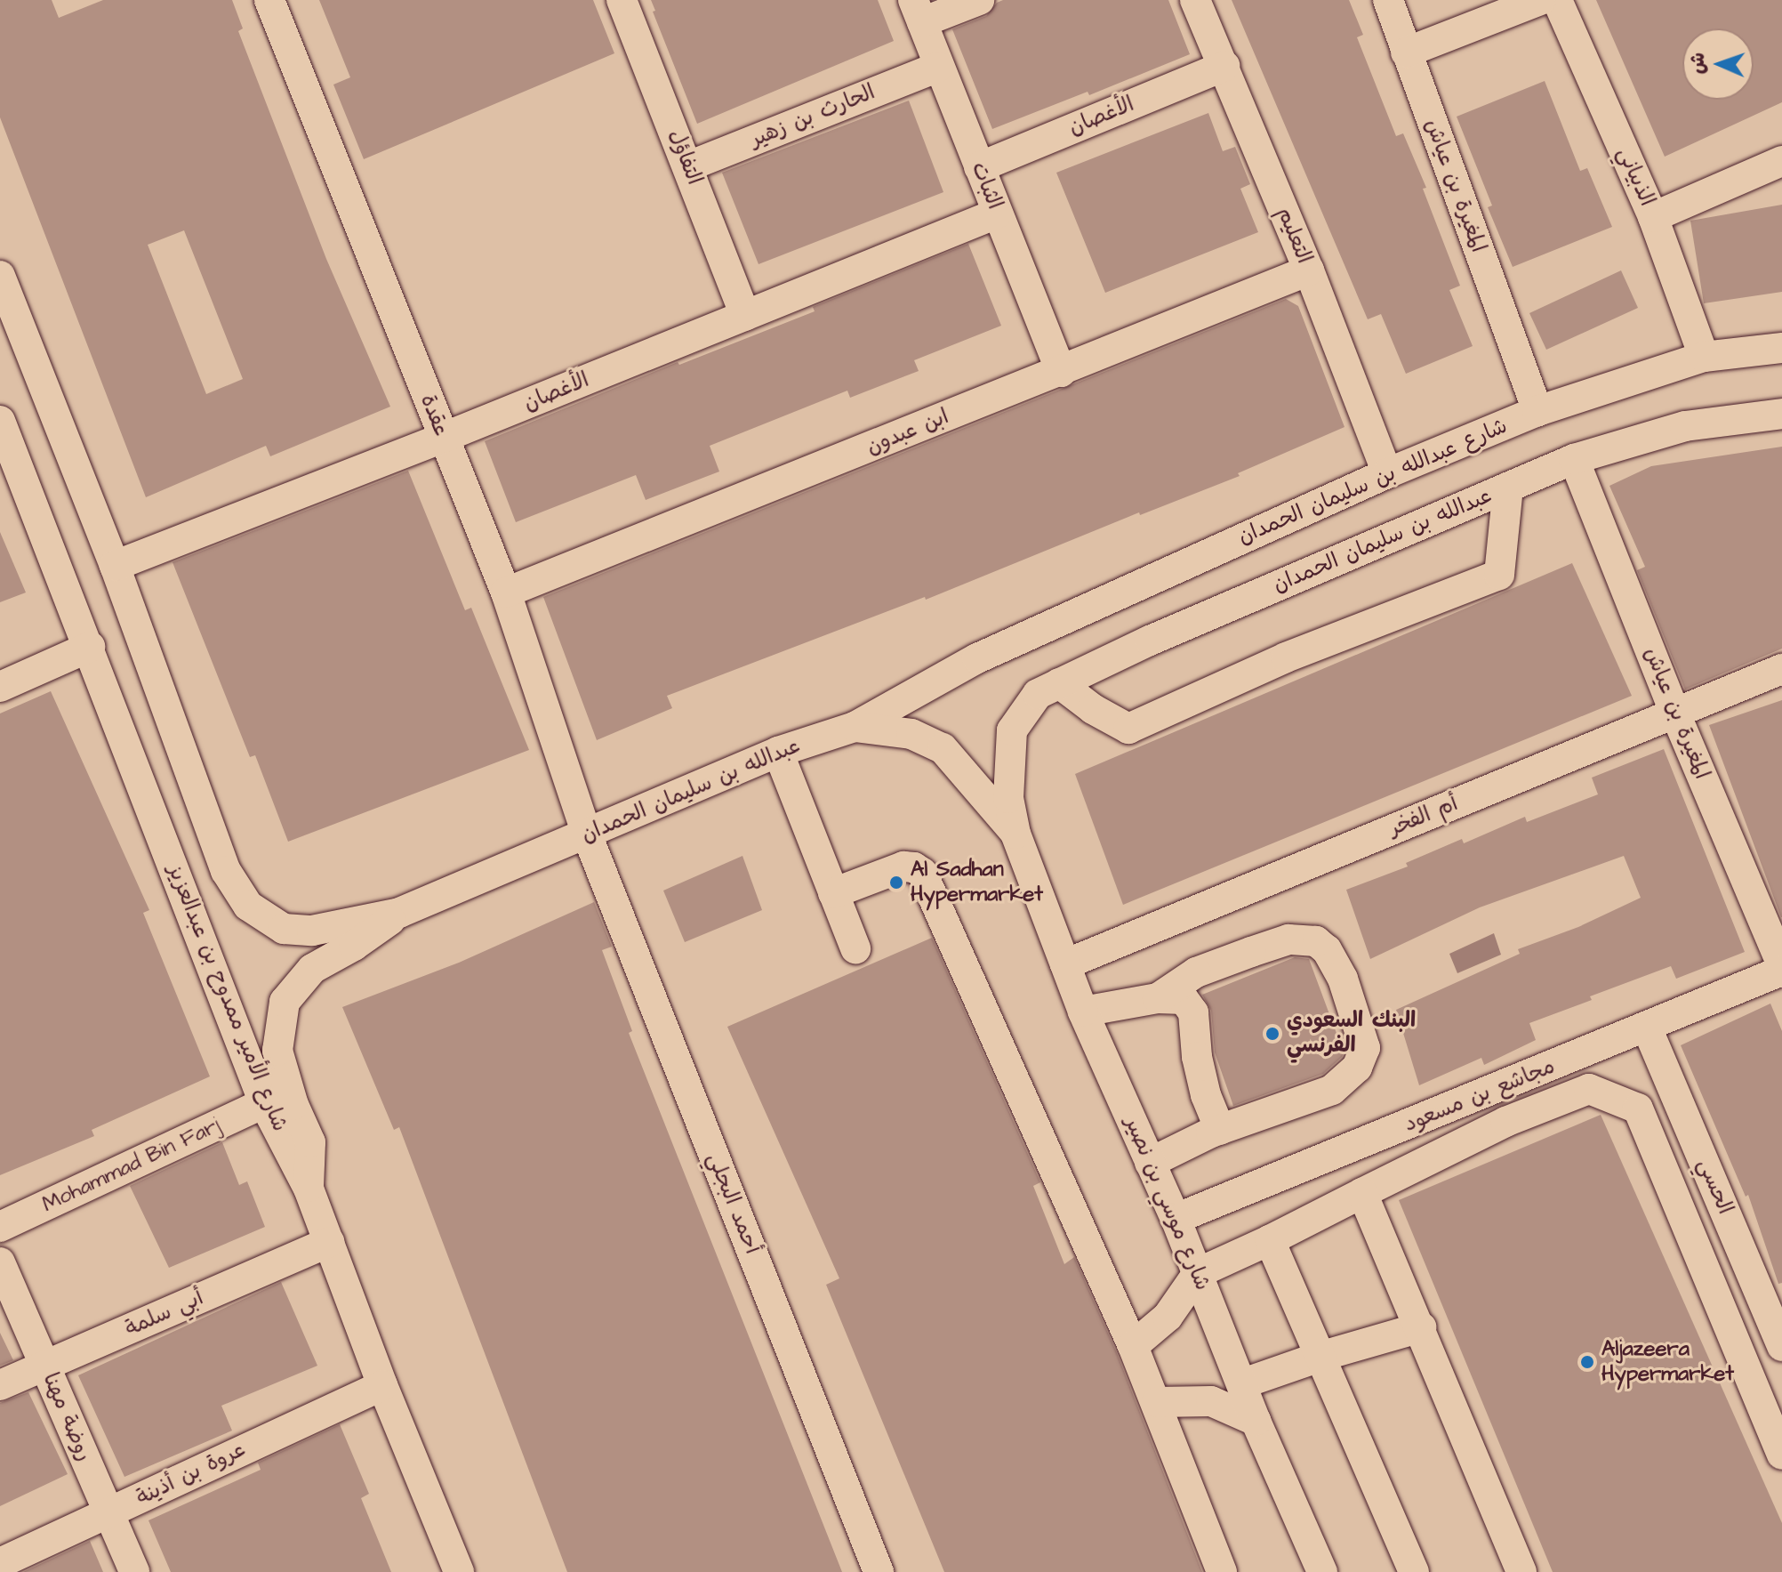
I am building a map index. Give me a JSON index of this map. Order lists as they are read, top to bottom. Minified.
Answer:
{"streets":{"street":["الحارث بن زهير","الأغصان","التفاؤل","الذبياني","الثبات","المغيرة بن عياش","التعليم","عقدة","ابن عبدون","شارع عبدالله بن سليمان الحمدان","عبدالله بن سليمان الحمدان","أم الفخر","شارع الأمير ممدوح بن عبدالعزيز","مجاشع بن مسعود","Mohammad Bin Farj","الحسي","أحمد البجلي","شارع موسي بن نصير","أبي سلمة","روضة مهنا","عروة بن أذينة"]},"crossings":[["الحارث بن زهير","التفاؤل"],["الحارث بن زهير","الثبات"],["الأغصان","التفاؤل"],["الأغصان","الثبات"],["الأغصان","التعليم"],["الأغصان","عقدة"],["الذبياني","شارع عبدالله بن سليمان الحمدان"],["الثبات","ابن عبدون"],["المغيرة بن عياش","شارع عبدالله بن سليمان الحمدان"],["المغيرة بن عياش","عبدالله بن سليمان الحمدان"],["المغيرة بن عياش","أم الفخر"],["المغيرة بن عياش","مجاشع بن مسعود"],["التعليم","ابن عبدون"],["التعليم","شارع عبدالله بن سليمان الحمدان"],["عقدة","ابن عبدون"],["عقدة","عبدالله بن سليمان الحمدان"],["عقدة","أحمد البجلي"],["شارع عبدالله بن سليمان الحمدان","عبدالله بن سليمان الحمدان"],["عبدالله بن سليمان الحمدان","أحمد البجلي"],["عبدالله بن سليمان الحمدان","شارع موسي بن نصير"],["أم الفخر","شارع موسي بن نصير"],["شارع الأمير ممدوح بن عبدالعزيز","Mohammad Bin Farj"],["شارع الأمير ممدوح بن عبدالعزيز","أبي سلمة"],["شارع الأمير ممدوح بن عبدالعزيز","عروة بن أذينة"],["مجاشع بن مسعود","الحسي"],["مجاشع بن مسعود","شارع موسي بن نصير"],["أبي سلمة","روضة مهنا"],["روضة مهنا","عروة بن أذينة"]],"places":["Al Sadhan Hypermarket","البنك السعودي الفرنسي","Aljazeera Hypermarket"],"north":"left"}
